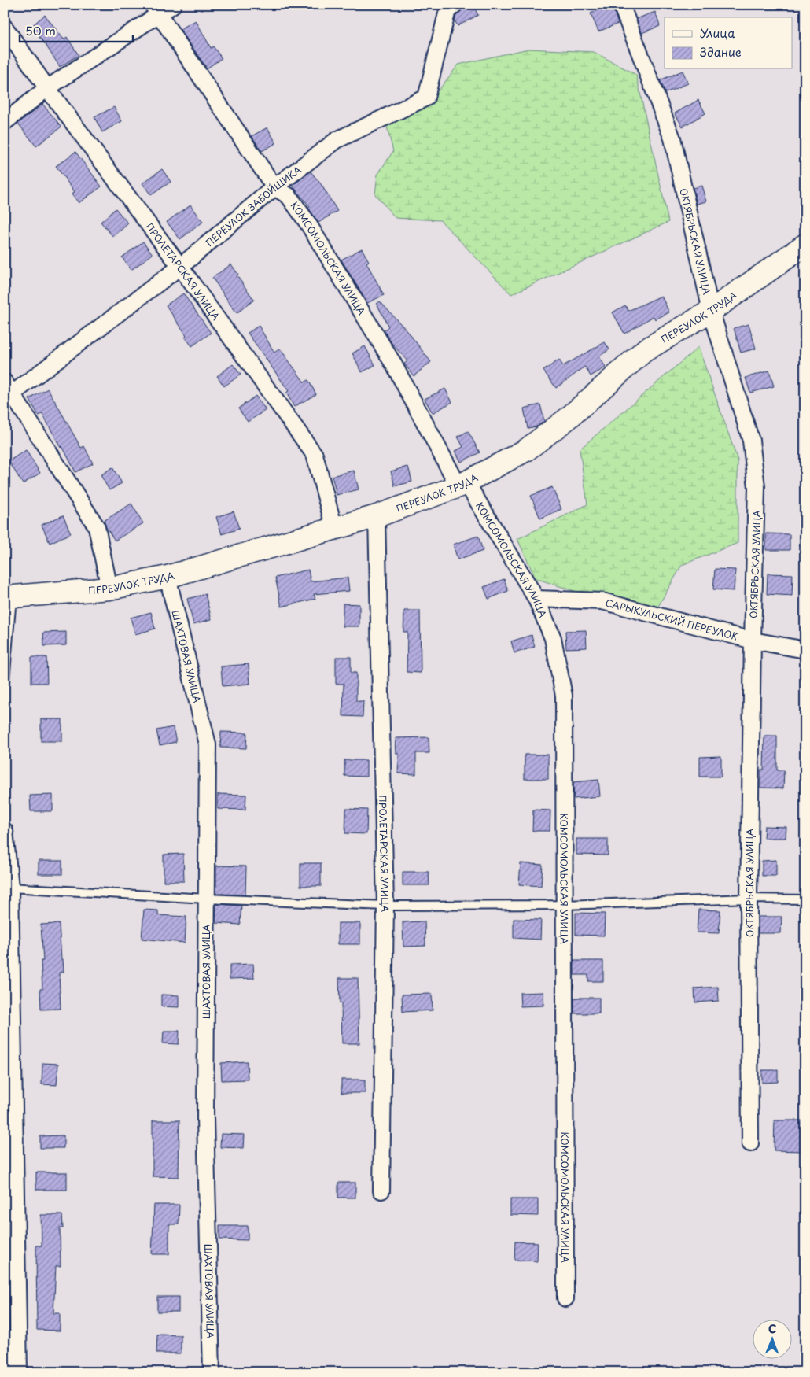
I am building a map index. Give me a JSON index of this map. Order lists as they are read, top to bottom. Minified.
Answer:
{"streets":{"street":["ПЕРЕУЛОК ЗАБОЙЩИКА","ОКТЯБРЬСКАЯ УЛИЦА","КОМСОМОЛЬСКАЯ УЛИЦА","ПРОЛЕТАРСКАЯ УЛИЦА","ПЕРЕУЛОК ТРУДА","САРЫКУЛЬСКИЙ ПЕРЕУЛОК","ШАХТОВАЯ УЛИЦА"]},"crossings":[["ПЕРЕУЛОК ЗАБОЙЩИКА","КОМСОМОЛЬСКАЯ УЛИЦА"],["ПЕРЕУЛОК ЗАБОЙЩИКА","ПРОЛЕТАРСКАЯ УЛИЦА"],["ОКТЯБРЬСКАЯ УЛИЦА","ПЕРЕУЛОК ТРУДА"],["ОКТЯБРЬСКАЯ УЛИЦА","САРЫКУЛЬСКИЙ ПЕРЕУЛОК"],["КОМСОМОЛЬСКАЯ УЛИЦА","ПЕРЕУЛОК ТРУДА"],["КОМСОМОЛЬСКАЯ УЛИЦА","САРЫКУЛЬСКИЙ ПЕРЕУЛОК"],["ПРОЛЕТАРСКАЯ УЛИЦА","ПЕРЕУЛОК ТРУДА"],["ПЕРЕУЛОК ТРУДА","ШАХТОВАЯ УЛИЦА"]],"legend":["Улица","Здание"],"scale_bar":"50 m","north":"top"}
